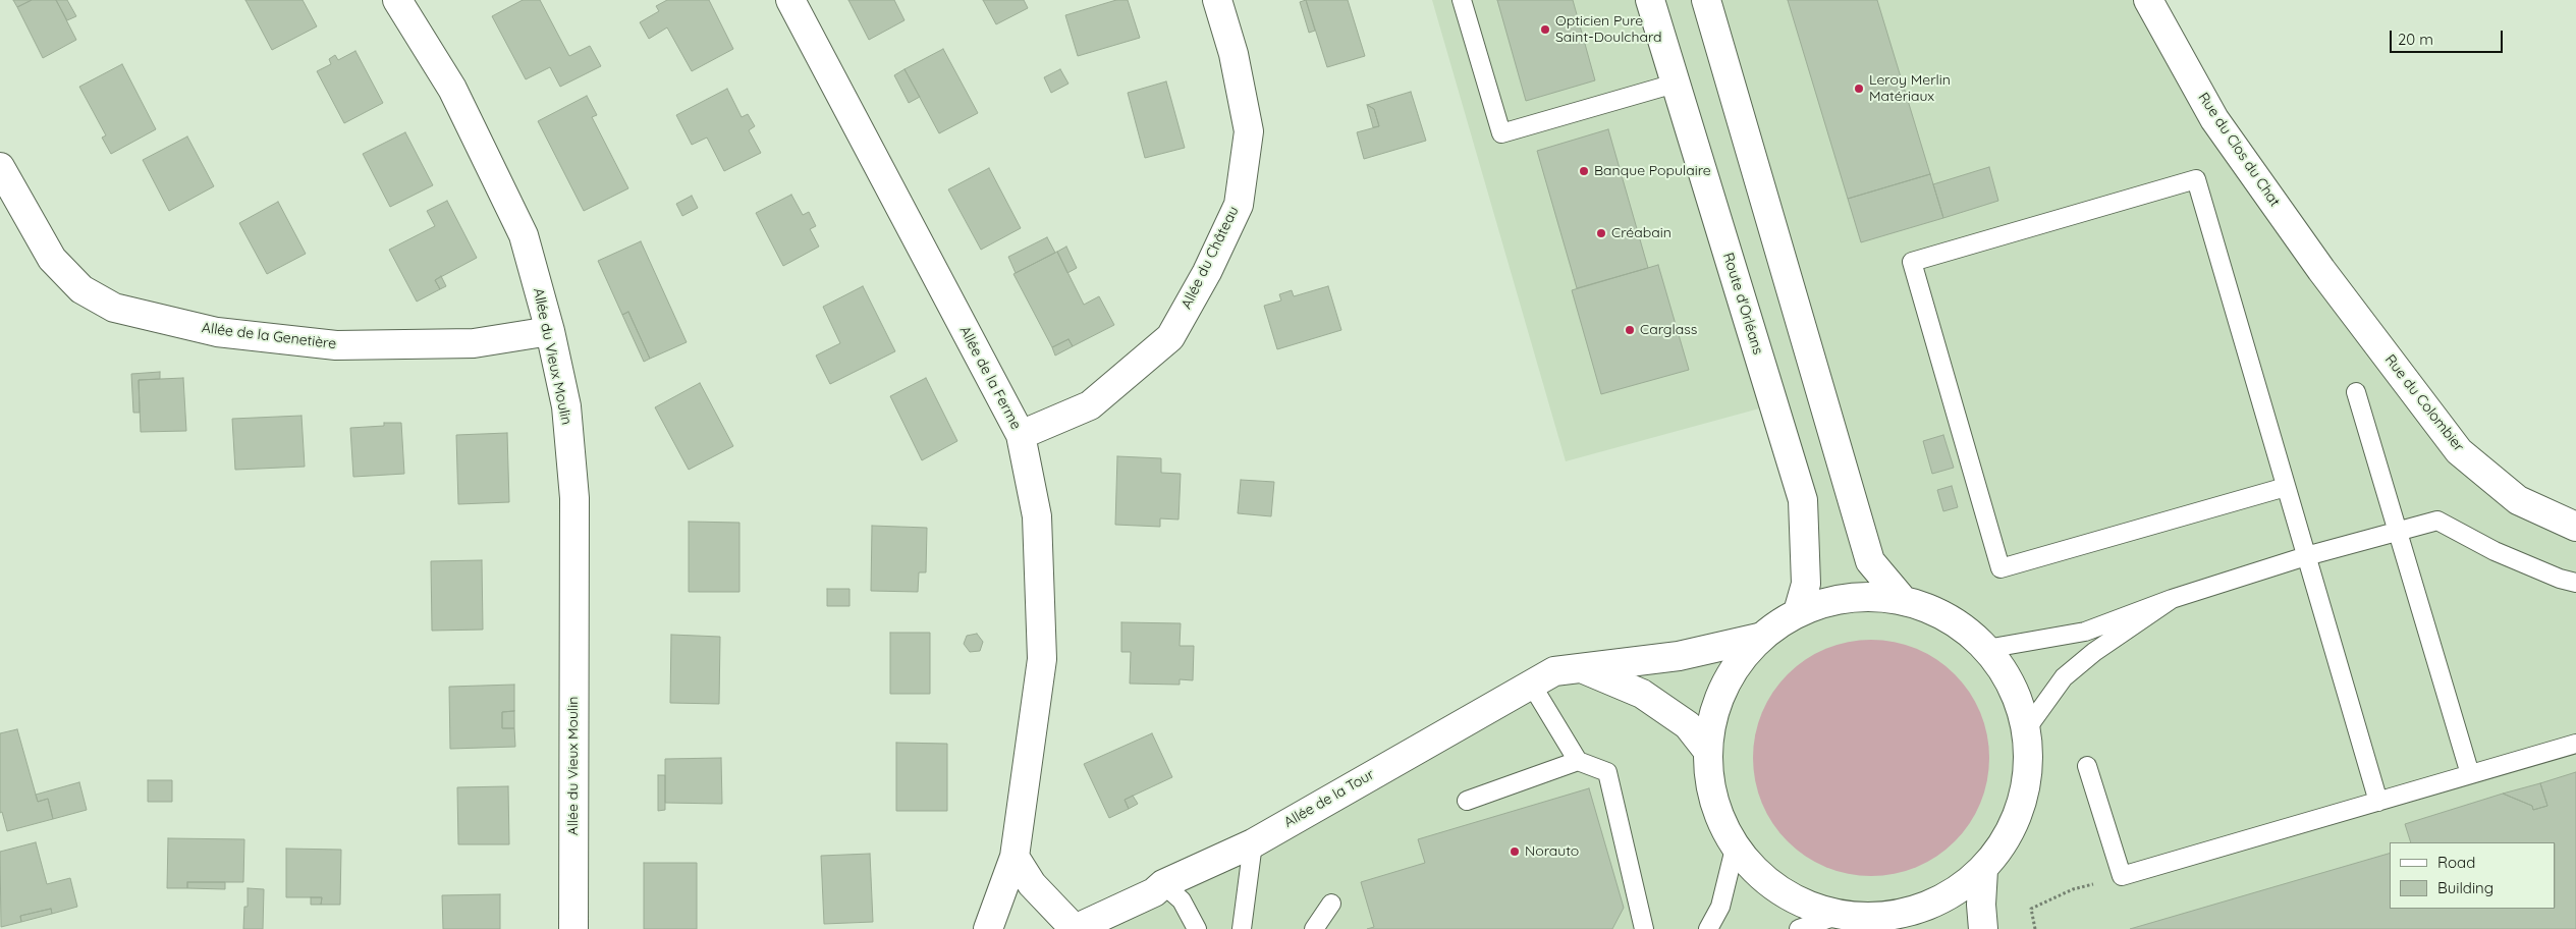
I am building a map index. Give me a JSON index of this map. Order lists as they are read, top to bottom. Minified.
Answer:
{"streets":{"street":["Rue du Clos du Chat","Allée du Château","Route d'Orléans","Allée de la Genetière","Allée du Vieux Moulin","Allée de la Ferme","Rue du Colombier","Allée de la Tour"]},"crossings":[["Rue du Clos du Chat","Rue du Colombier"],["Allée du Château","Allée de la Ferme"],["Allée de la Genetière","Allée du Vieux Moulin"]],"places":["Opticien Pure Saint-Doulchard","Leroy Merlin Matériaux","Banque Populaire","Créabain","Carglass","Norauto"],"legend":["Road","Building"],"scale_bar":"20 m"}
